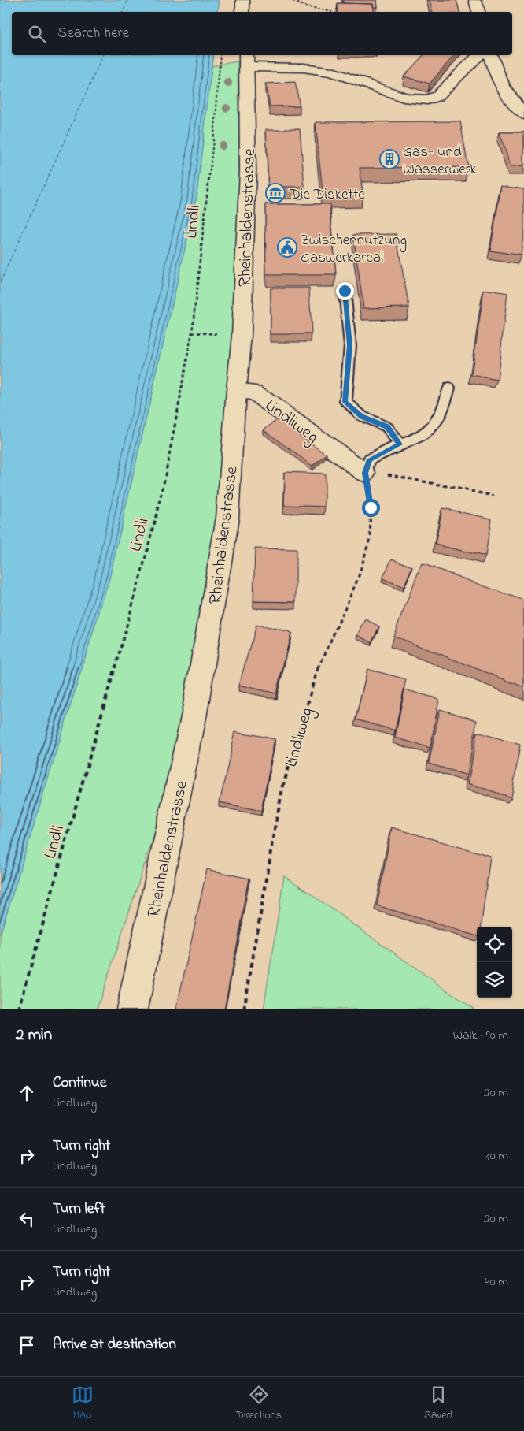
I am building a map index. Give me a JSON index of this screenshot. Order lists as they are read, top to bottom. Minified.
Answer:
{"streets":{"main road":["Rheinhaldenstrasse","Lindliweg"],"path":["Lindli"]},"crossings":[["Rheinhaldenstrasse","Lindliweg"]],"places":{"building":["Gas- und Wasserwerk"],"museum":["Die Diskette"],"public building":["Zwischennutzung Gaswerkareal"]},"page":{"search":"Search here","heading":["2 min","Walk · 90 m"],"list":[["Continue","Lindliweg","20 m"],["Turn right","Lindliweg","10 m"],["Turn left","Lindliweg","20 m"],["Turn right","Lindliweg","40 m"],"Arrive at destination"],"nav":["Map","Directions","Saved"]}}
